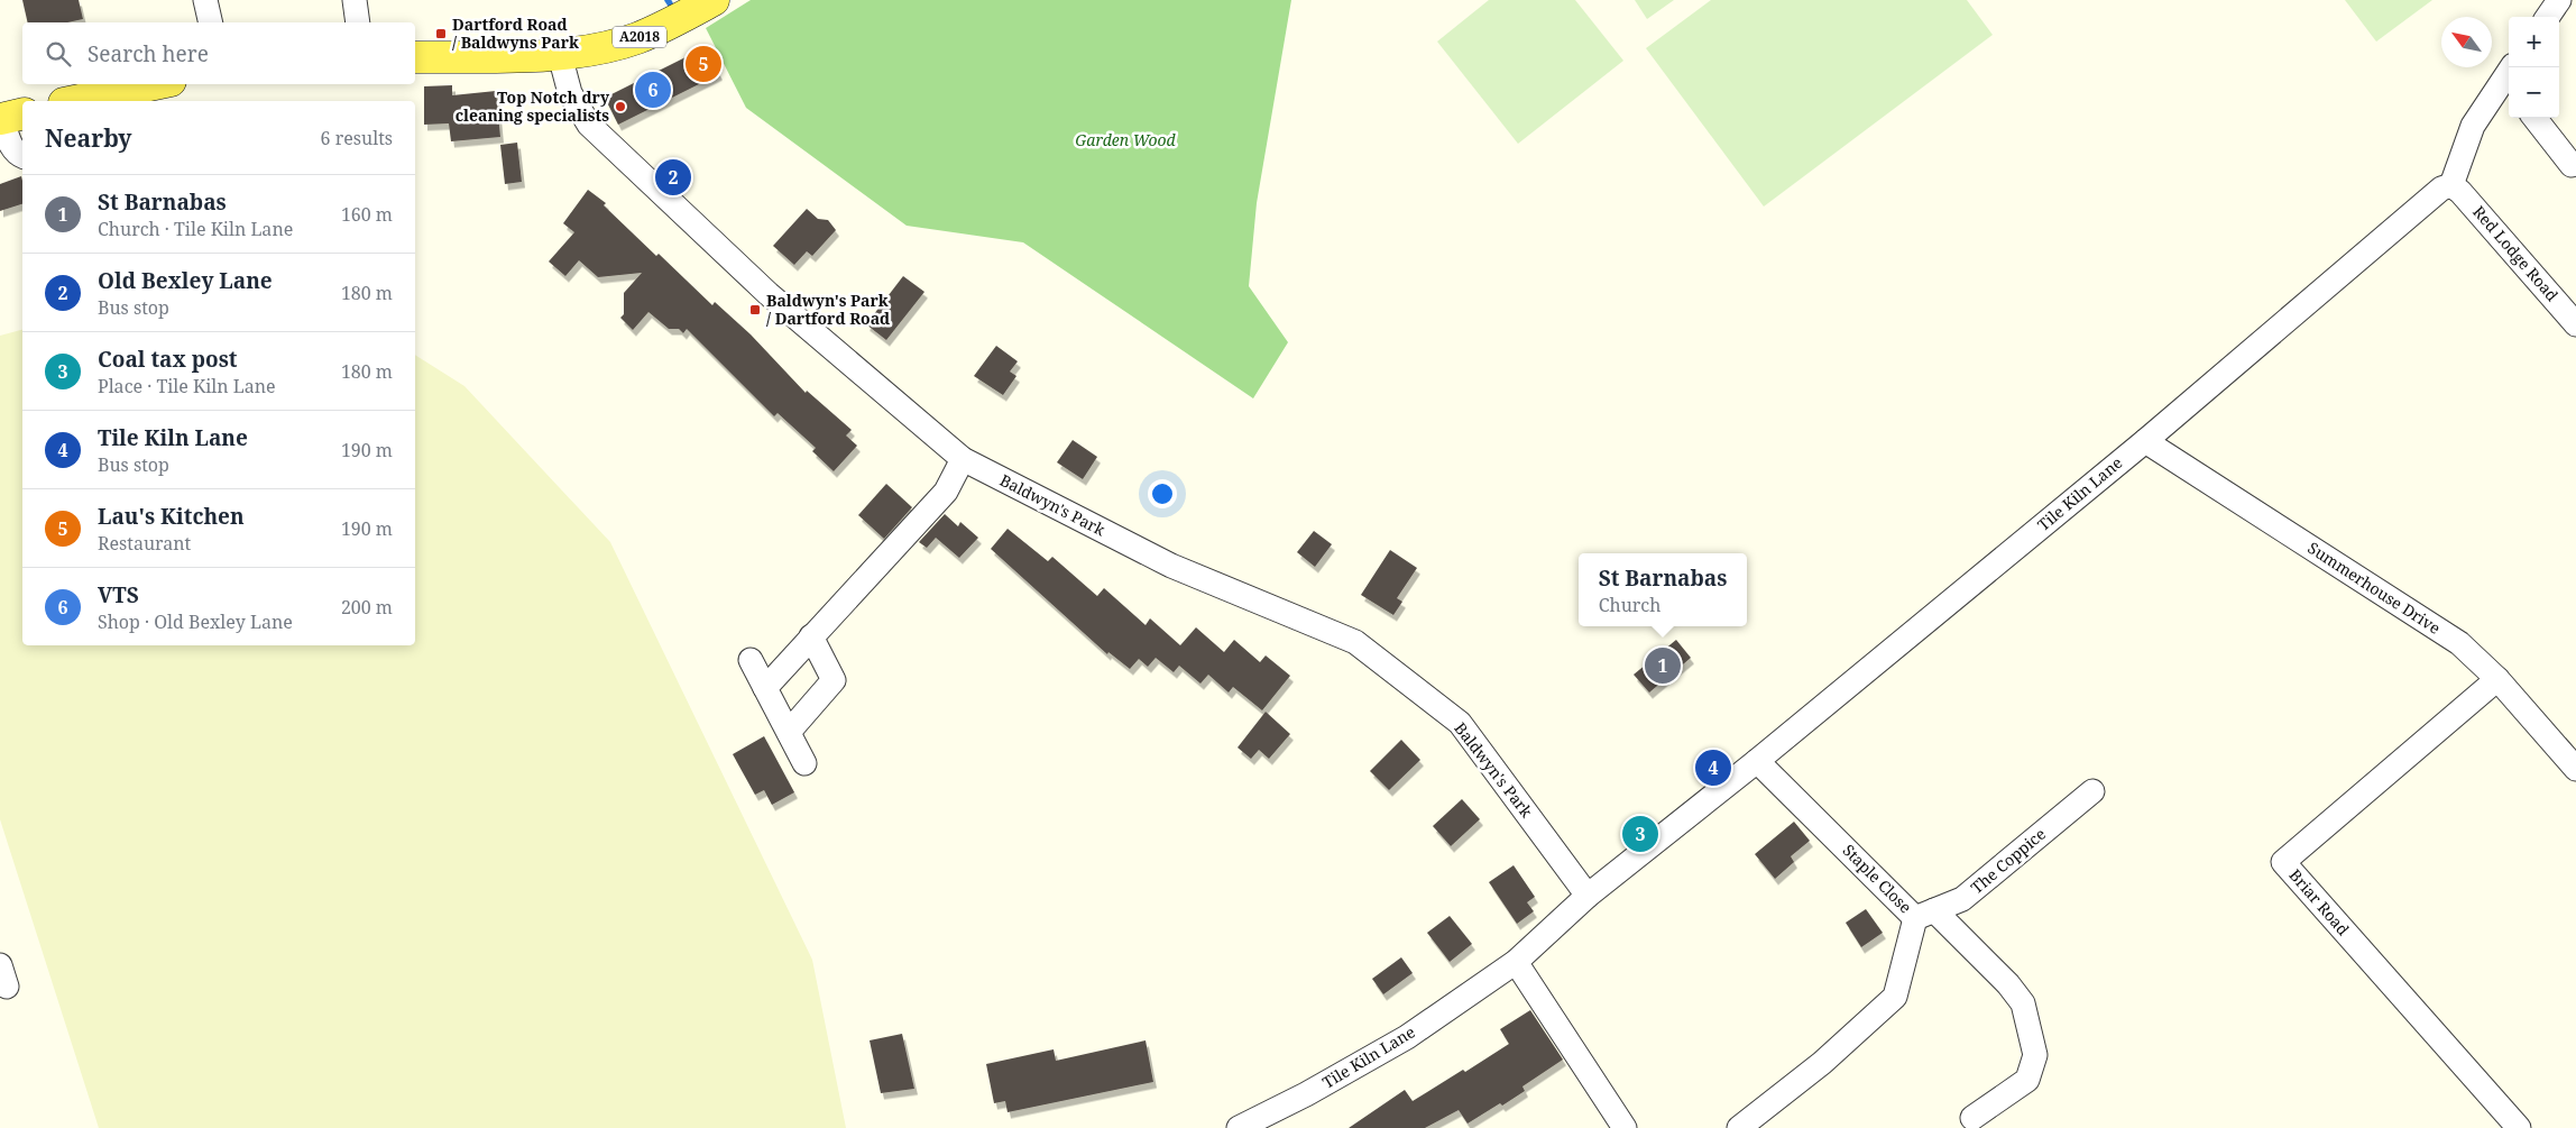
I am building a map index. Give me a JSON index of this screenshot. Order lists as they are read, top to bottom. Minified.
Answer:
{"streets":{"main road":["A2018"],"street":["Red Lodge Road","Tile Kiln Lane","Baldwyn's Park","Summerhouse Drive","The Coppice","Staple Close","Briar Road"]},"crossings":[["A2018","Baldwyn's Park"],["Red Lodge Road","Tile Kiln Lane"],["Tile Kiln Lane","Baldwyn's Park"],["Tile Kiln Lane","Summerhouse Drive"],["Tile Kiln Lane","Staple Close"],["Summerhouse Drive","Briar Road"],["The Coppice","Staple Close"]],"parks":["Garden Wood"],"places":{"transit":["Dartford Road / Baldwyns Park","Baldwyn's Park / Dartford Road"],"other":["Top Notch dry cleaning specialists"]},"north":"top left","page":{"map_buttons":["+","−"],"search":"Search here","pins":["5","6","2","1","4","3"],"heading":["Nearby","6 results"],"list":[{"mark":"1","name":"St Barnabas","note":"Church · Tile Kiln Lane","value":"160 m"},{"mark":"2","name":"Old Bexley Lane","note":"Bus stop","value":"180 m"},{"mark":"3","name":"Coal tax post","note":"Place · Tile Kiln Lane","value":"180 m"},{"mark":"4","name":"Tile Kiln Lane","note":"Bus stop","value":"190 m"},{"mark":"5","name":"Lau's Kitchen","note":"Restaurant","value":"190 m"},{"mark":"6","name":"VTS","note":"Shop · Old Bexley Lane","value":"200 m"}],"popup":["St Barnabas","Church"]}}
